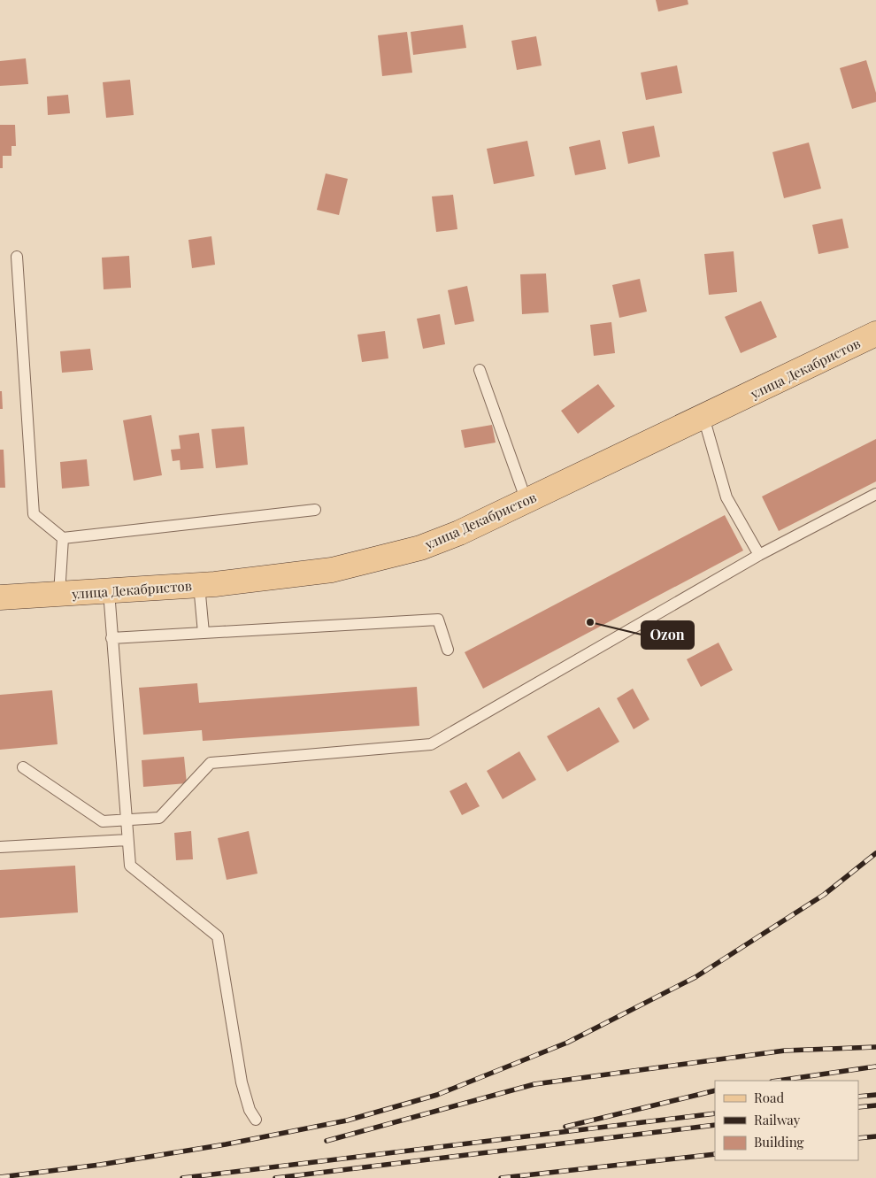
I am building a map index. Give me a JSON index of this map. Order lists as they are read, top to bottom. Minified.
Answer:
{"streets":{"main road":["улица Декабристов"]},"places":["Ozon"],"legend":["Road","Railway","Building"]}
